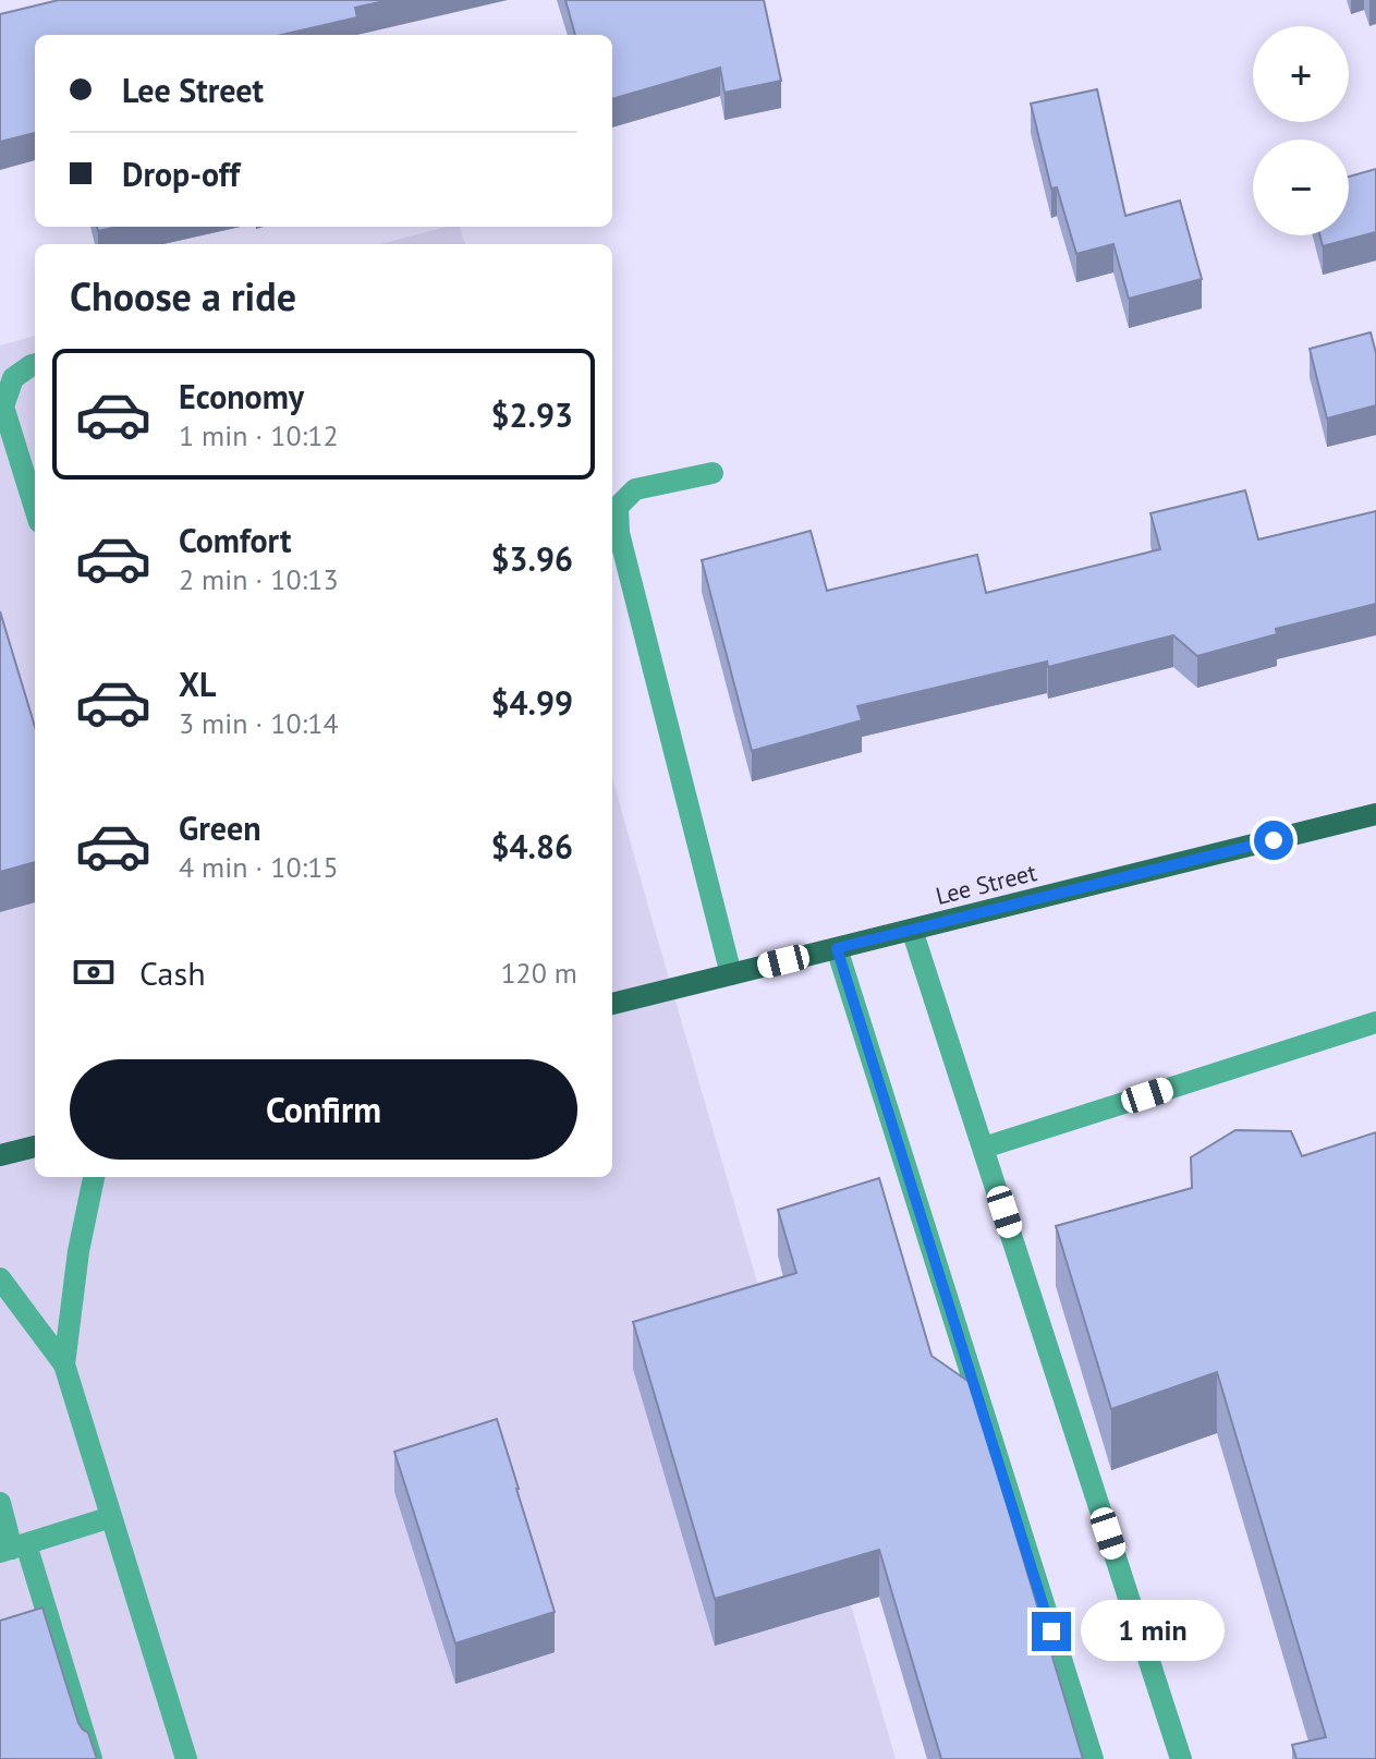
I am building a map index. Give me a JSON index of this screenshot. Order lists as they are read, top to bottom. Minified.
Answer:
{"streets":{"main road":["Lee Street"]},"page":{"map_buttons":["+","−"],"banner":["Lee Street","Drop-off"],"heading":"Choose a ride","list":[{"name":"Economy","note":"1 min · 10:12","value":"$2.93"},{"name":"Comfort","note":"2 min · 10:13","value":"$3.96"},{"name":"XL","note":"3 min · 10:14","value":"$4.99"},{"name":"Green","note":"4 min · 10:15","value":"$4.86"}],"pay":["Cash","120 m"],"buttons":"Confirm","bubble":"1 min"}}
